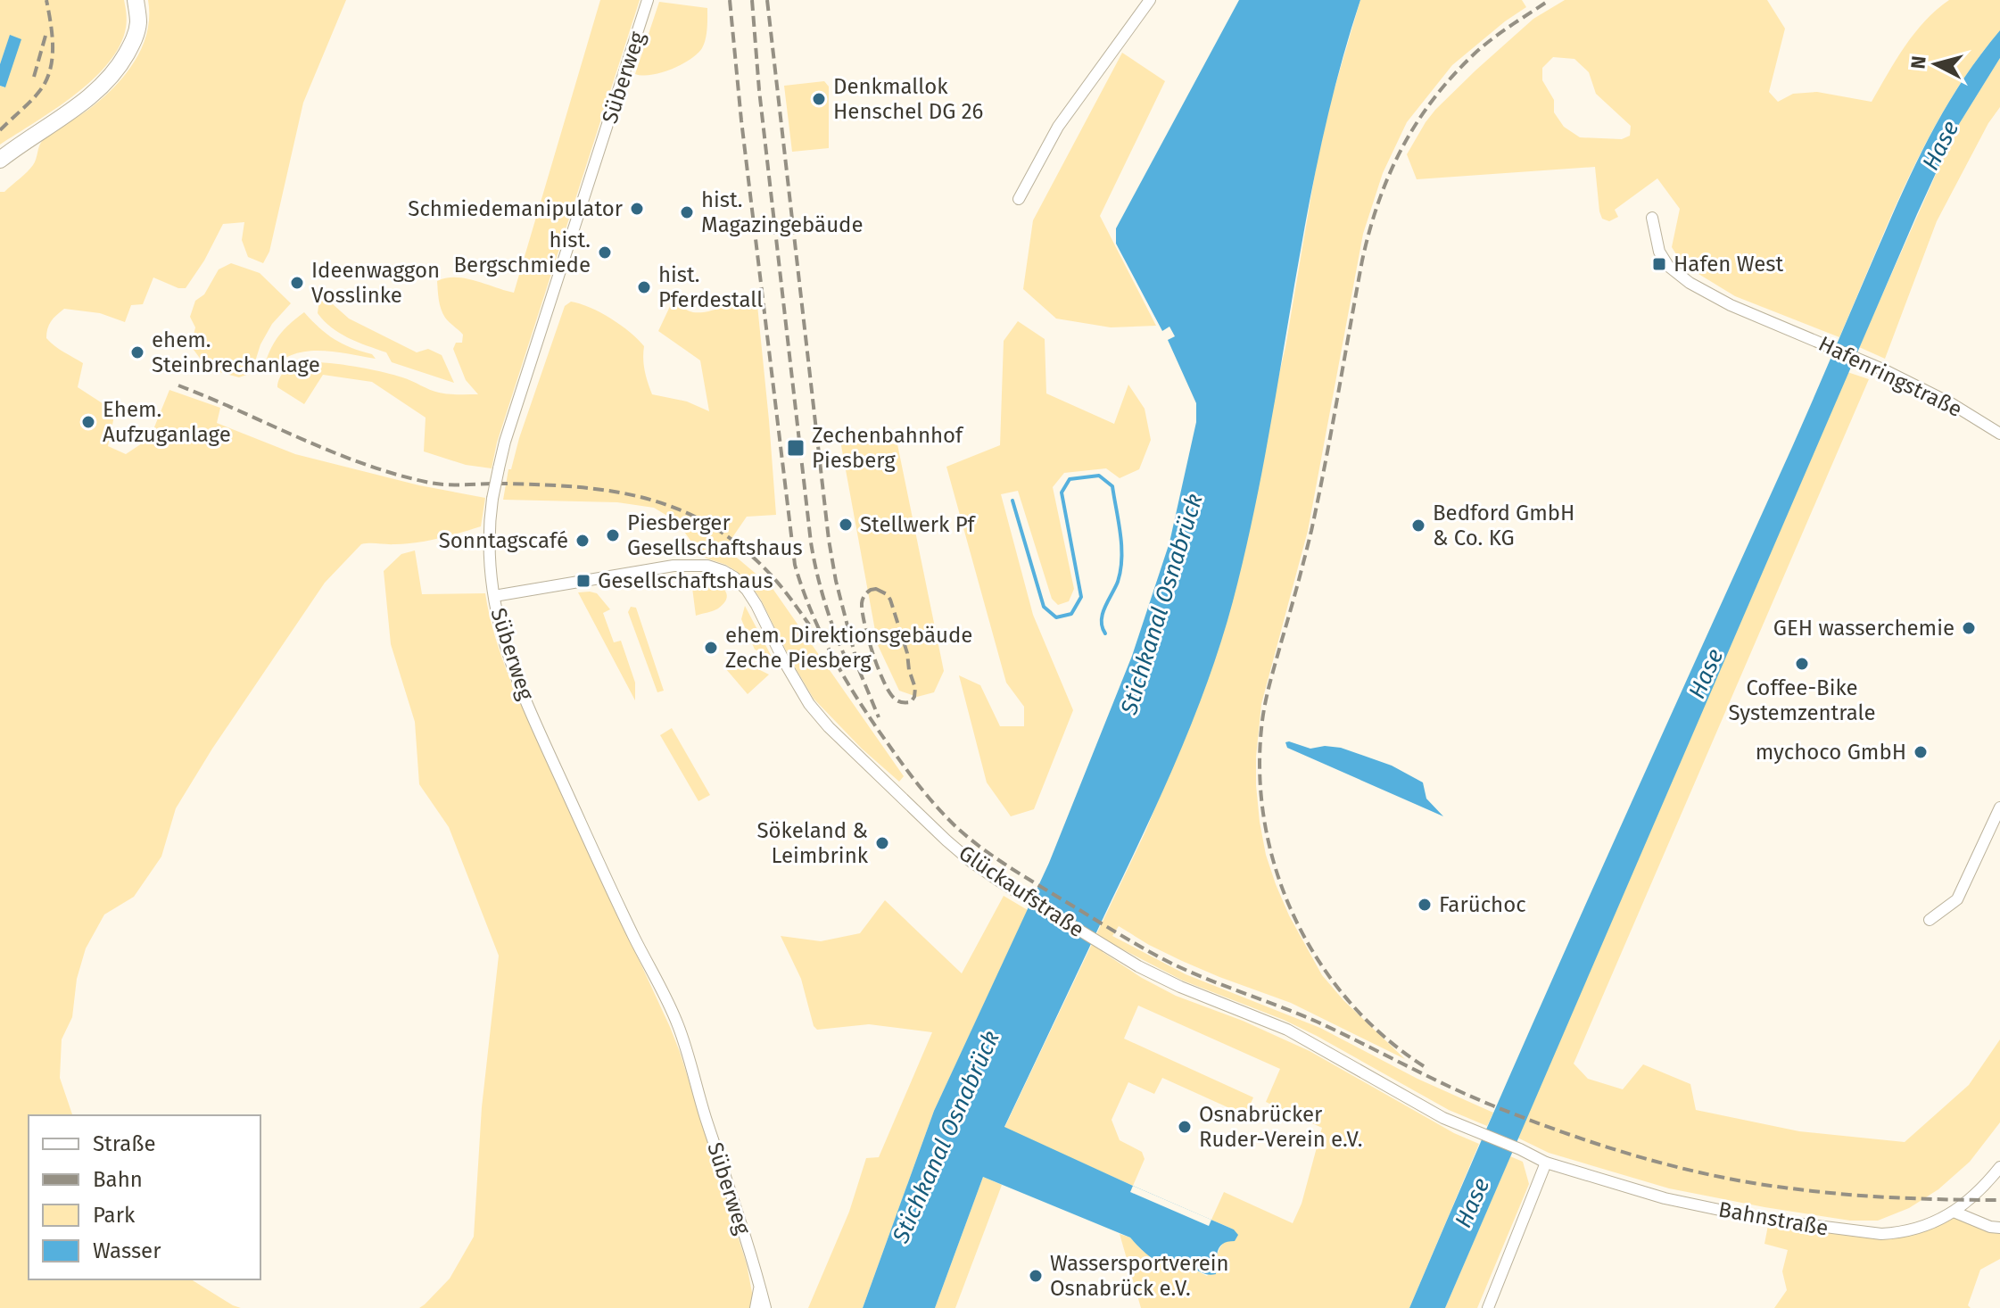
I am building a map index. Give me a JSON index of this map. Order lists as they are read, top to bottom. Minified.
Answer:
{"streets":{"street":["Süberweg","Hafenringstraße","Glückaufstraße","Bahnstraße"]},"crossings":[["Süberweg","Glückaufstraße"],["Glückaufstraße","Bahnstraße"]],"water":["Hase","Stichkanal Osnabrück"],"places":{"other":["Denkmallok Henschel DG 26","Schmiedemanipulator","hist. Magazingebäude","hist. Bergschmiede","Ideenwaggon Vosslinke","hist. Pferdestall","ehem. Steinbrechanlage","Ehem. Aufzuganlage","Stellwerk Pf","Bedford GmbH & Co. KG","Piesberger Gesellschaftshaus","Sonntagscafé","GEH wasserchemie","ehem. Direktionsgebäude Zeche Piesberg","Coffee-Bike Systemzentrale","mychoco GmbH","Sökeland & Leimbrink","Farüchoc","Osnabrücker Ruder-Verein e.V.","Wassersportverein Osnabrück e.V."],"transit":["Hafen West","Zechenbahnhof Piesberg","Gesellschaftshaus"]},"legend":["Straße","Bahn","Park","Wasser"],"north":"left"}
